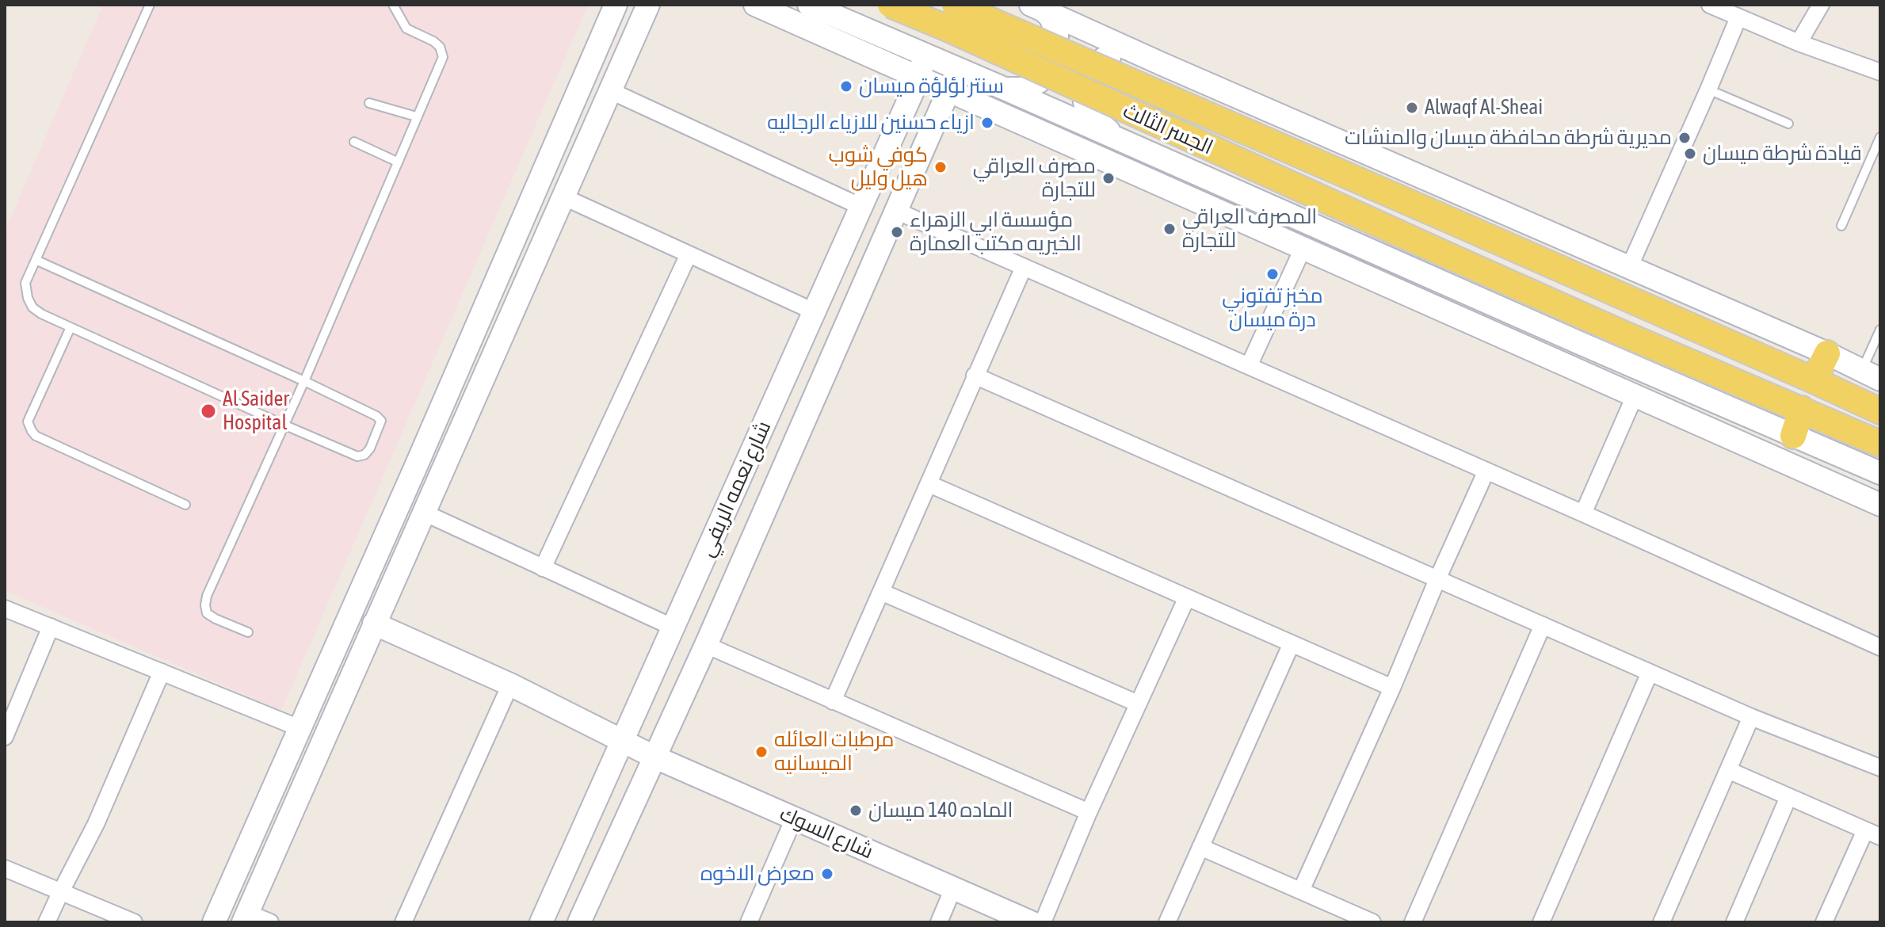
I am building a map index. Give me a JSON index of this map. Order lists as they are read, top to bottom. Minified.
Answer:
{"streets":{"main road":["الجسر الثالث"],"street":["شارع نعمه الريفي","شارع السوك"]},"crossings":[["شارع نعمه الريفي","شارع السوك"]],"places":["سنتر لؤلؤة ميسان","Alwaqf Al-Sheai","ازياء حسنين للازياء الرجاليه","مديرية شرطة محافظة ميسان والمنشات","قيادة شرطة ميسان","كوفي شوب هيل وليل","مصرف العراقي للتجارة","المصرف العراقي للتجارة","مؤسسة ابي الزهراء الخيريه مكتب العمارة","مخبز تفتوني درة ميسان","ِAl Saider Hospital","مرطبات العائله الميسانيه","الماده 140 ميسان","معرض الاخوه"]}
